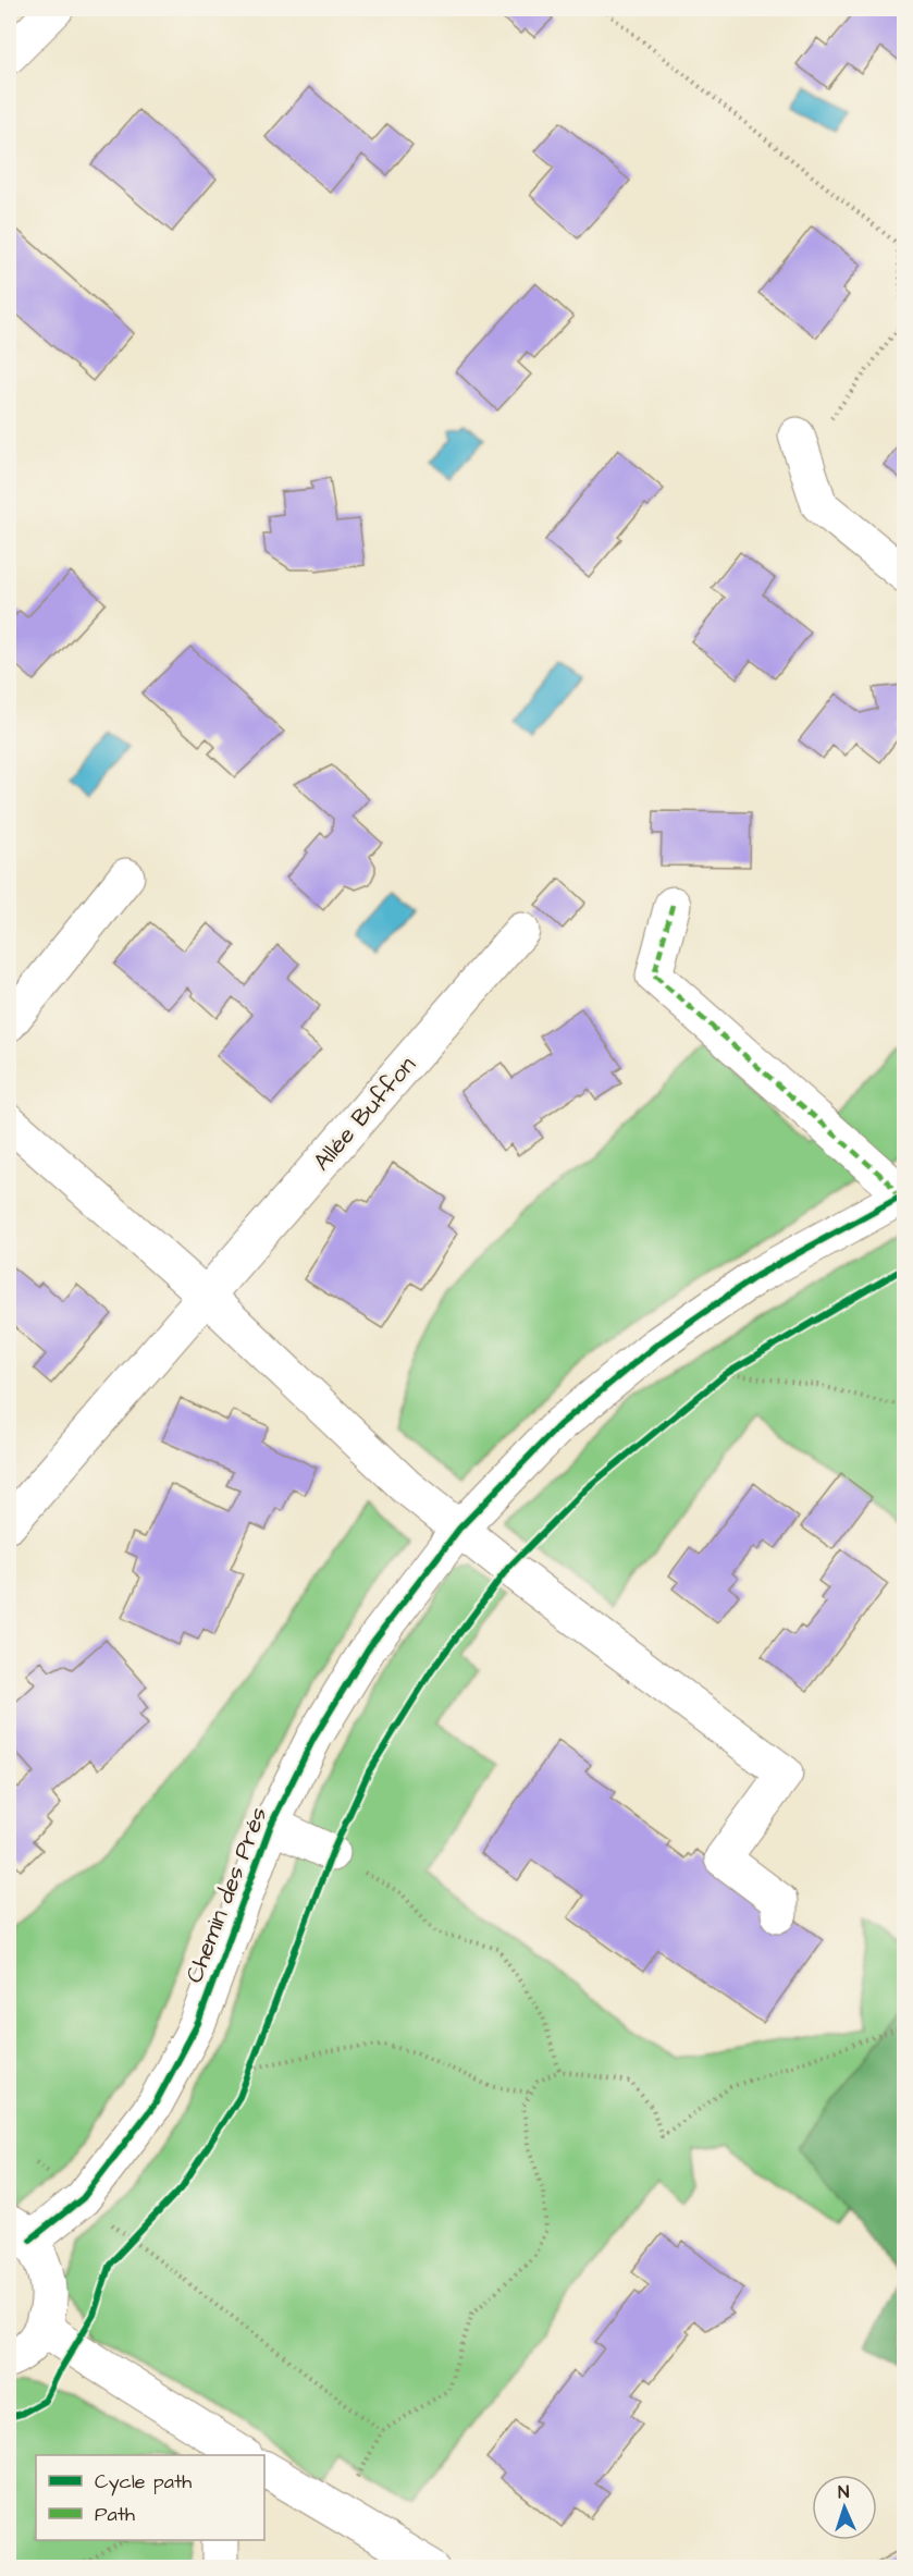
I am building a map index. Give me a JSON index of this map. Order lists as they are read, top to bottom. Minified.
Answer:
{"streets":{"street":["Allée Buffon","Chemin des Prés"]},"legend":["Cycle path","Path"],"north":"top"}
